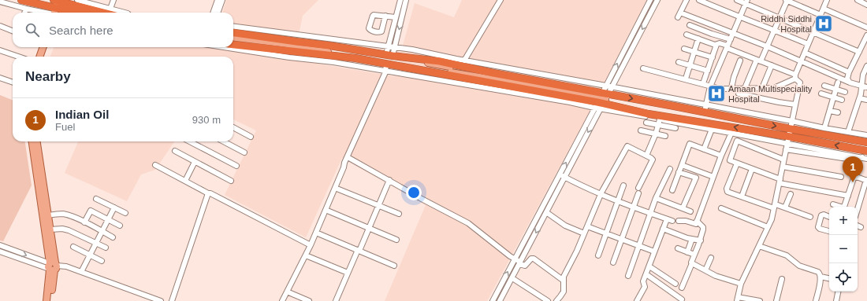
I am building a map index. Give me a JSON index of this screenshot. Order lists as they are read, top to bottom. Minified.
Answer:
{"places":{"hospital":["Riddhi Siddhi Hospital","Amaan Multispeciality Hospital"]},"page":{"search":"Search here","heading":"Nearby","list":[{"mark":"1","name":"Indian Oil","note":"Fuel","value":"930 m"}],"pins":"1","map_buttons":["+","−"]}}
